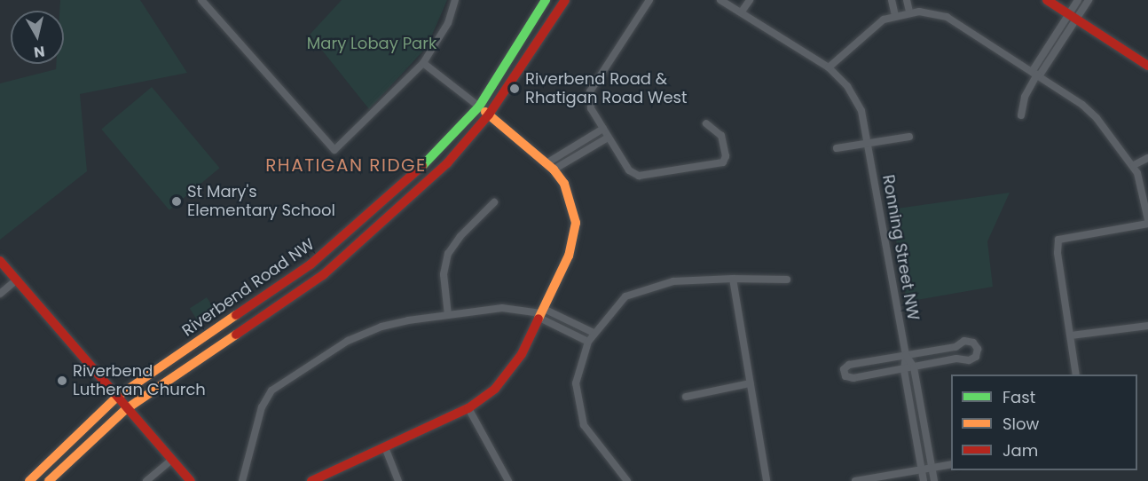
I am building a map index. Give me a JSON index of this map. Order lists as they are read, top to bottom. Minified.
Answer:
{"streets":{"main road":["Riverbend Road NW"],"street":["Ronning Street NW"]},"districts":["RHATIGAN RIDGE"],"parks":["Mary Lobay Park"],"places":["Riverbend Road & Rhatigan Road West","St Mary's Elementary School","Riverbend Lutheran Church"],"legend":["Fast","Slow","Jam"],"north":"bottom"}
